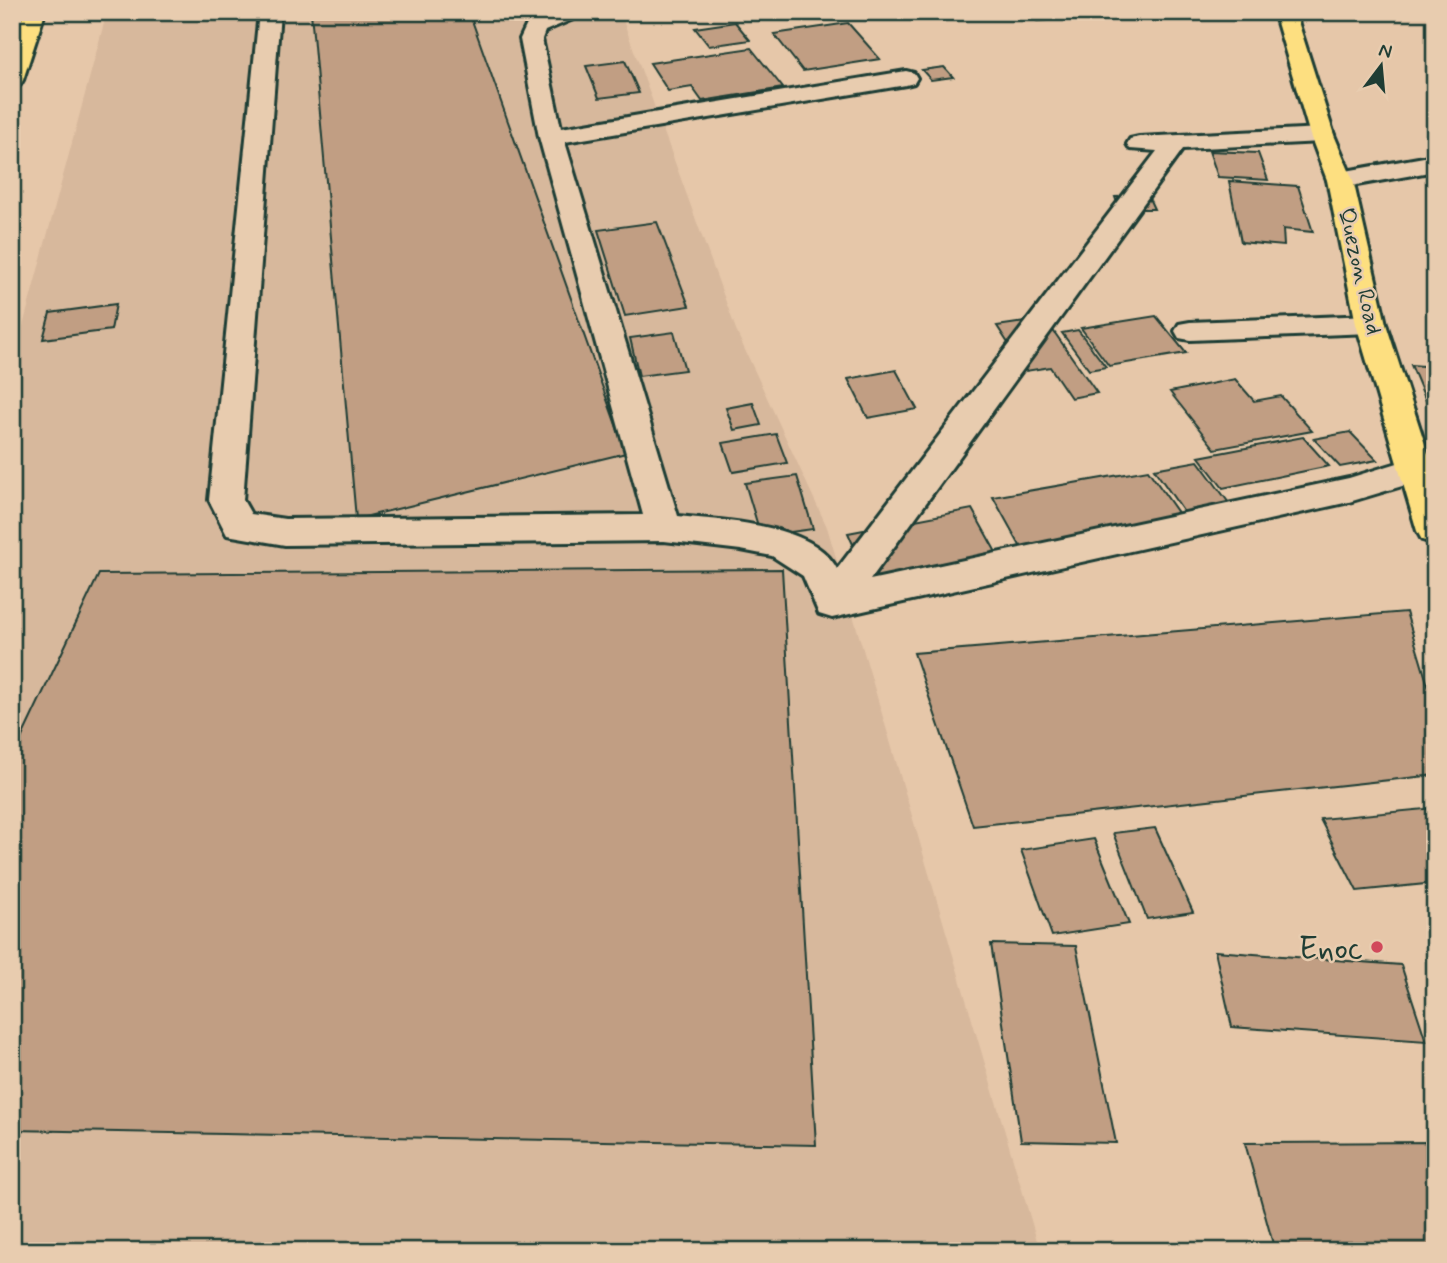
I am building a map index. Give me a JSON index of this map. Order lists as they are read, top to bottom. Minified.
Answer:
{"streets":{"main road":["Quezon Road"]},"places":["Enoc"],"north":"top"}
